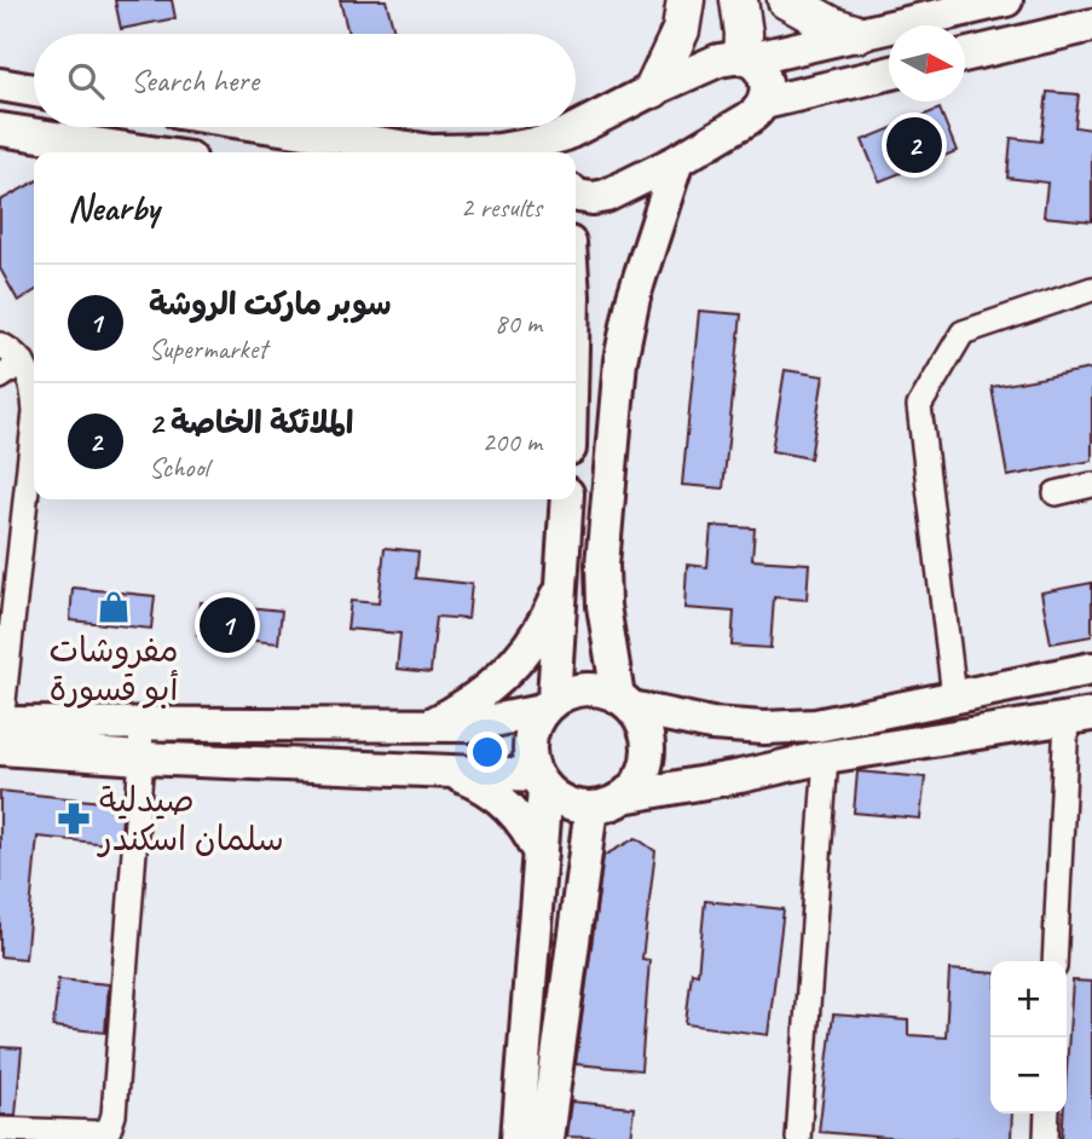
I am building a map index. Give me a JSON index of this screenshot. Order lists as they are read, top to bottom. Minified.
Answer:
{"places":{"shop":["مفروشات أبو قسورة"],"pharmacy":["صيدلية سلمان اسكندر"]},"north":"right","page":{"search":"Search here","pins":["2","1"],"heading":["Nearby","2 results"],"list":[{"mark":"1","name":"سوبر ماركت الروشة","note":"Supermarket","value":"80 m"},{"mark":"2","name":"الملائكة الخاصة 2","note":"School","value":"200 m"}],"map_buttons":["+","−"]}}
